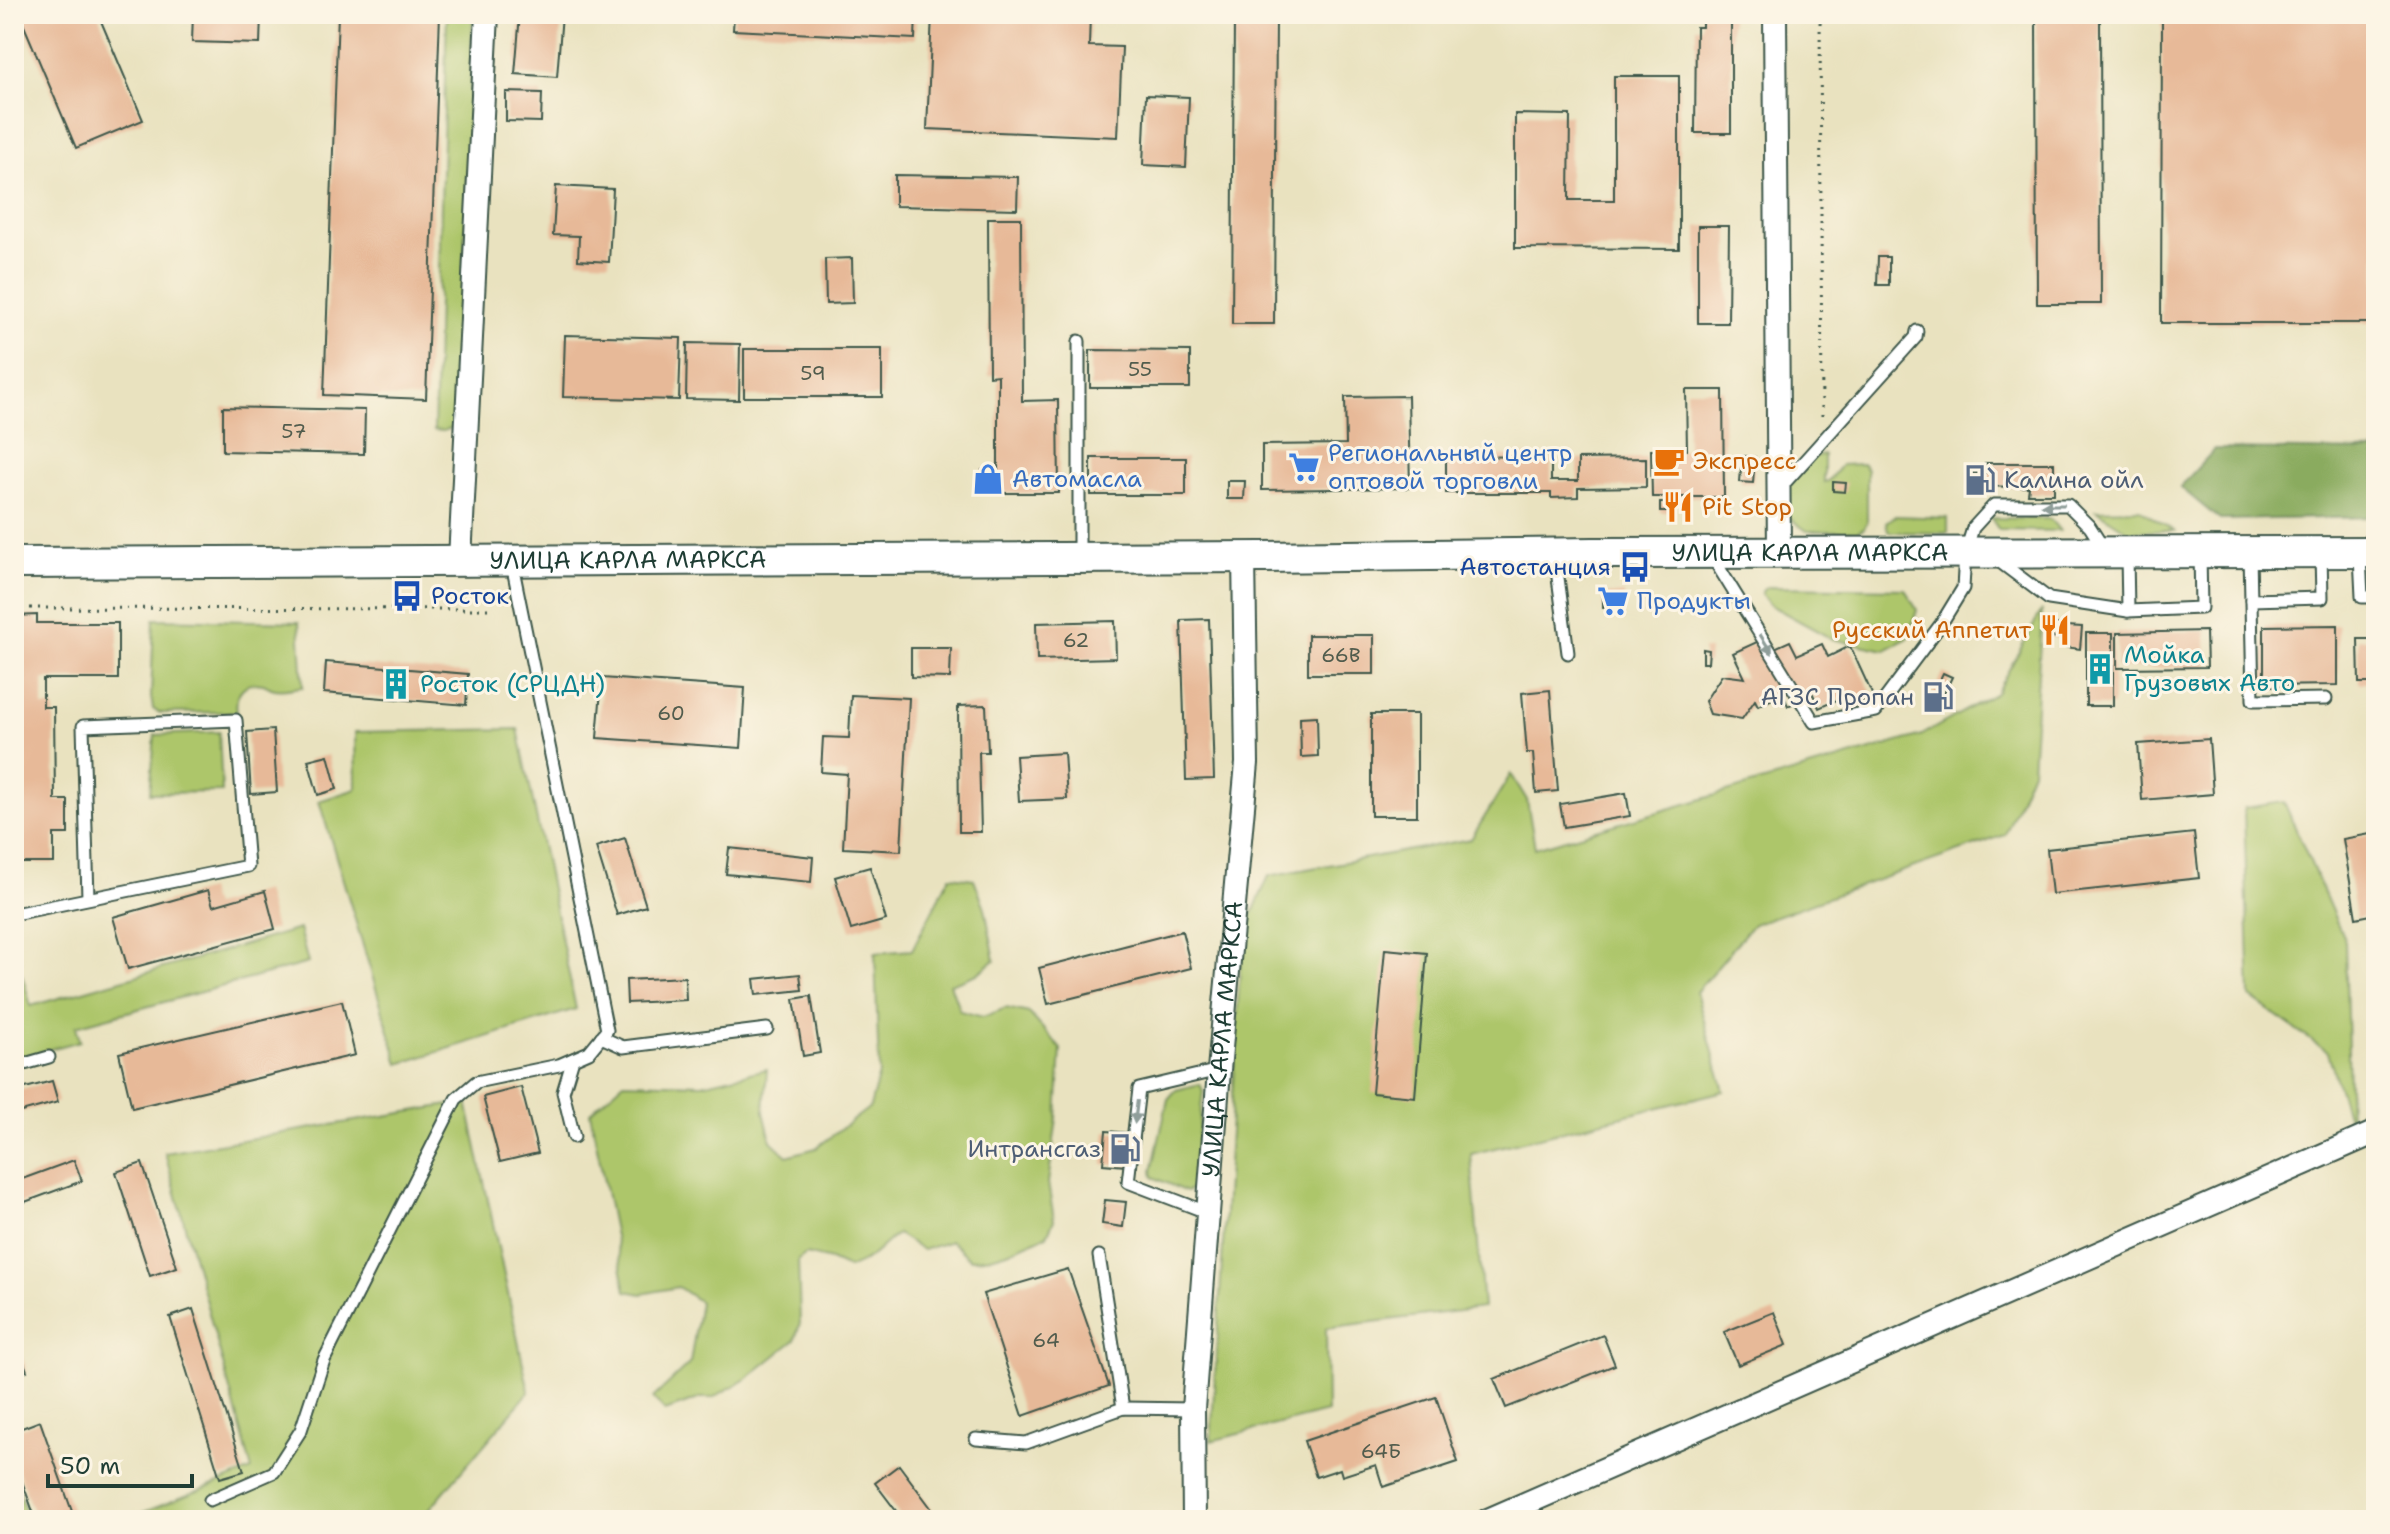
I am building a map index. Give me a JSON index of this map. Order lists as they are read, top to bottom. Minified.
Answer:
{"streets":{"main road":["УЛИЦА КАРЛА МАРКСА"]},"places":{"cafe":["Экспресс"],"supermarket":["Региональный центр оптовой торговли","Продукты"],"shop":["Автомасла"],"fuel station":["Калина ойл","АГЗС Пропан","Интрансгаз"],"restaurant":["Pit Stop","Русский Аппетит"],"bus stop":["Автостанция","Росток"],"building":["Мойка Грузовых Авто","Росток (СРЦДН)"]},"house_numbers":["55","59","57","62","66В","60","64","64Б"],"scale_bar":"50 m"}
